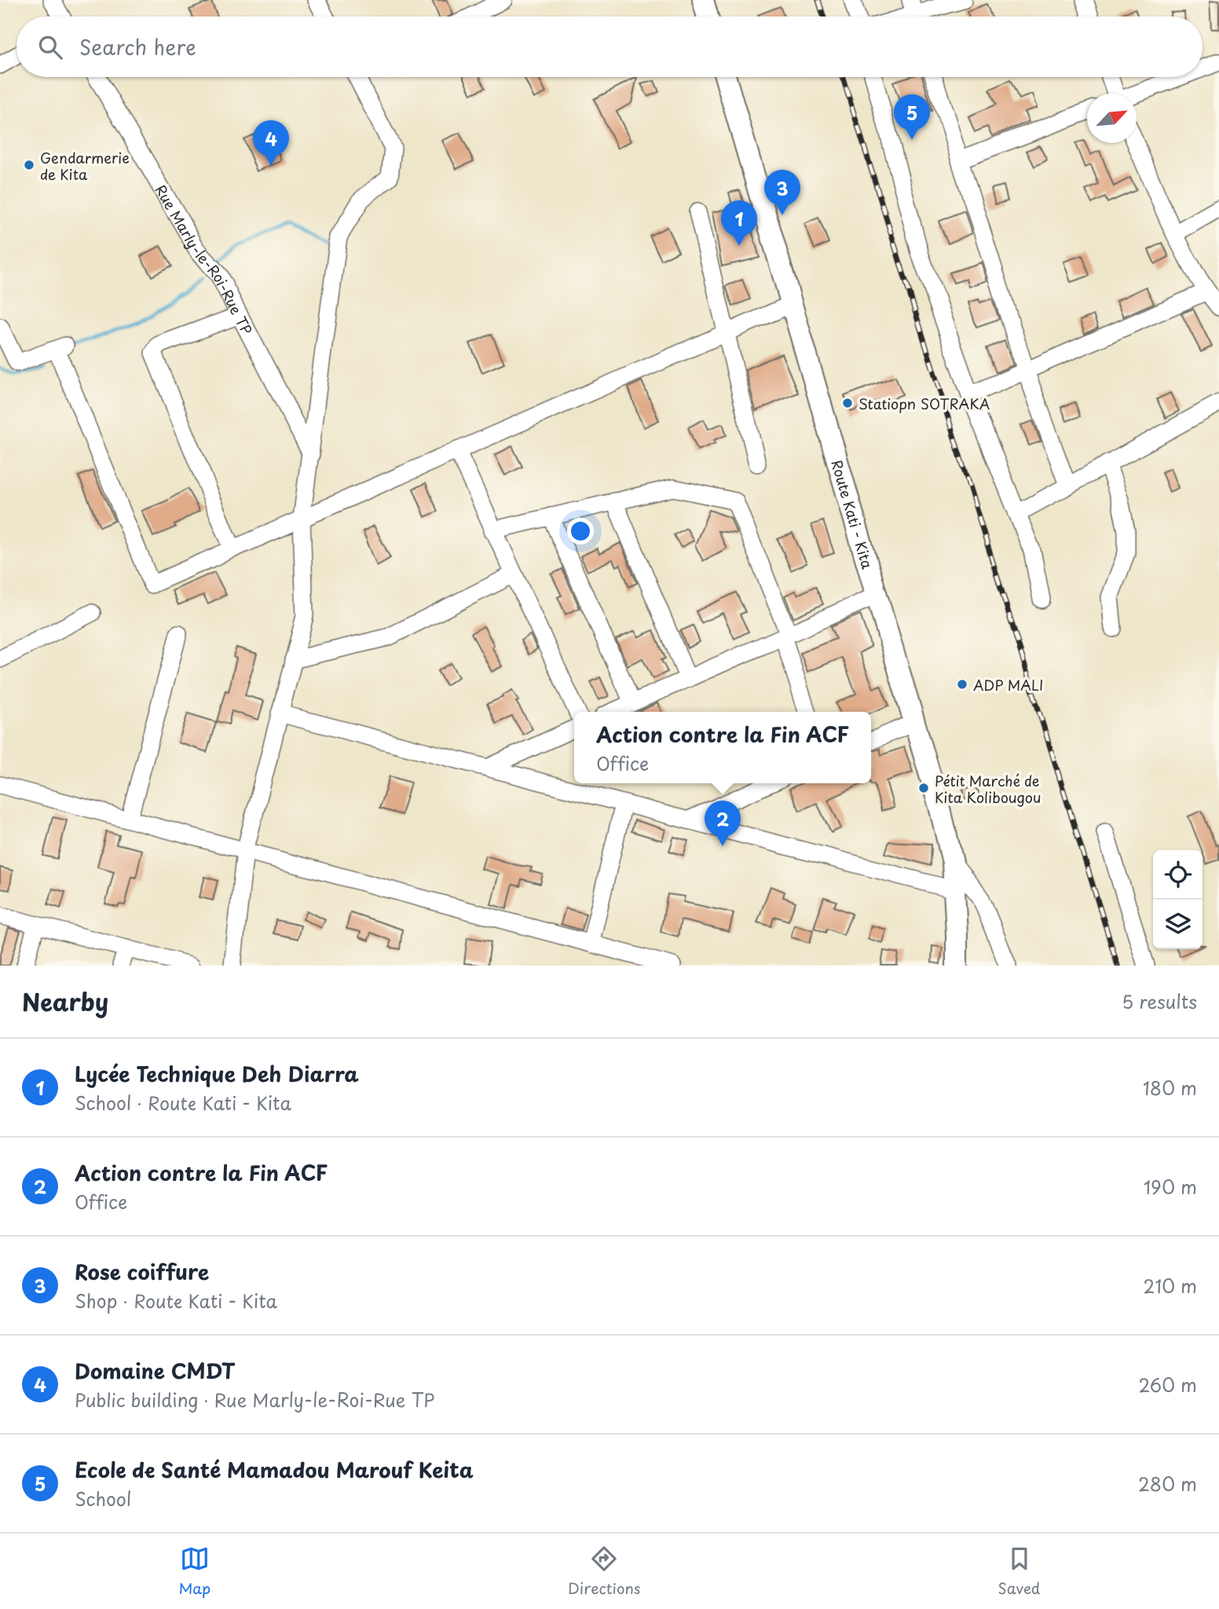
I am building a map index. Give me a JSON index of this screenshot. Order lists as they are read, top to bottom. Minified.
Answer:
{"streets":{"main road":["Route Kati - Kita"],"street":["Rue Marly-le-Roi-Rue TP"]},"places":["Gendarmerie de Kita","Statiopn SOTRAKA","ADP MALI","Pétit Marché de Kita Kolibougou"],"north":"top right","page":{"search":"Search here","pins":["5","4","3","1","2"],"popup":["Action contre la Fin ACF","Office"],"heading":["Nearby","5 results"],"list":[{"mark":"1","name":"Lycée Technique Deh Diarra","note":"School · Route Kati - Kita","value":"180 m"},{"mark":"2","name":"Action contre la Fin ACF","note":"Office","value":"190 m"},{"mark":"3","name":"Rose coiffure","note":"Shop · Route Kati - Kita","value":"210 m"},{"mark":"4","name":"Domaine CMDT","note":"Public building · Rue Marly-le-Roi-Rue TP","value":"260 m"},{"mark":"5","name":"Ecole de Santé Mamadou Marouf Keita","note":"School","value":"280 m"}],"nav":["Map","Directions","Saved"]}}
